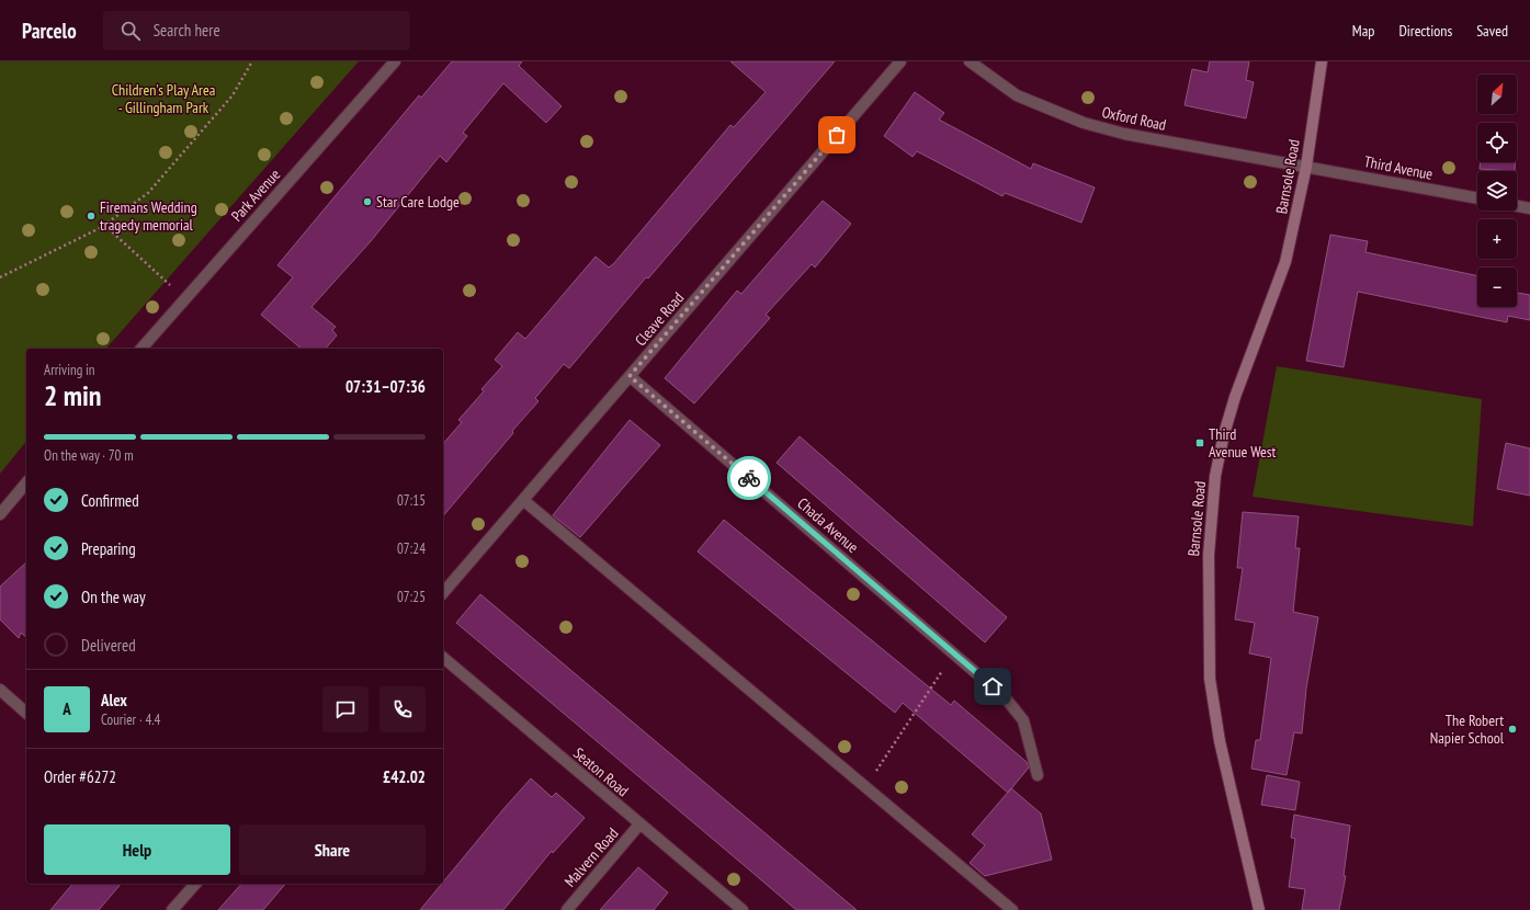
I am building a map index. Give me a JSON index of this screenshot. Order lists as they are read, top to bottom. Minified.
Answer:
{"streets":{"street":["Oxford Road","Third Avenue","Barnsole Road","Park Avenue","Cleave Road","Chada Avenue","Seaton Road","Malvern Road"]},"crossings":[["Oxford Road","Third Avenue"],["Oxford Road","Barnsole Road"],["Third Avenue","Barnsole Road"],["Cleave Road","Chada Avenue"],["Seaton Road","Malvern Road"]],"parks":["Children's Play Area - Gillingham Park"],"places":{"other":["Star Care Lodge","Firemans Wedding tragedy memorial","The Robert Napier School"],"transit":["Third Avenue West"]},"north":"top right","page":{"header":"Parcelo","search":"Search here","nav":["Map","Directions","Saved"],"map_buttons":["+","−"],"heading":["2 min","Arriving in","07:31–07:36"],"panel":["Alex","Courier · 4.4","Order #6272","£42.02"],"bar":"On the way · 70 m","list":[["Confirmed","07:15"],["Preparing","07:24"],["On the way","07:25"],"Delivered"],"round":"A","buttons":["Help","Share"]}}
